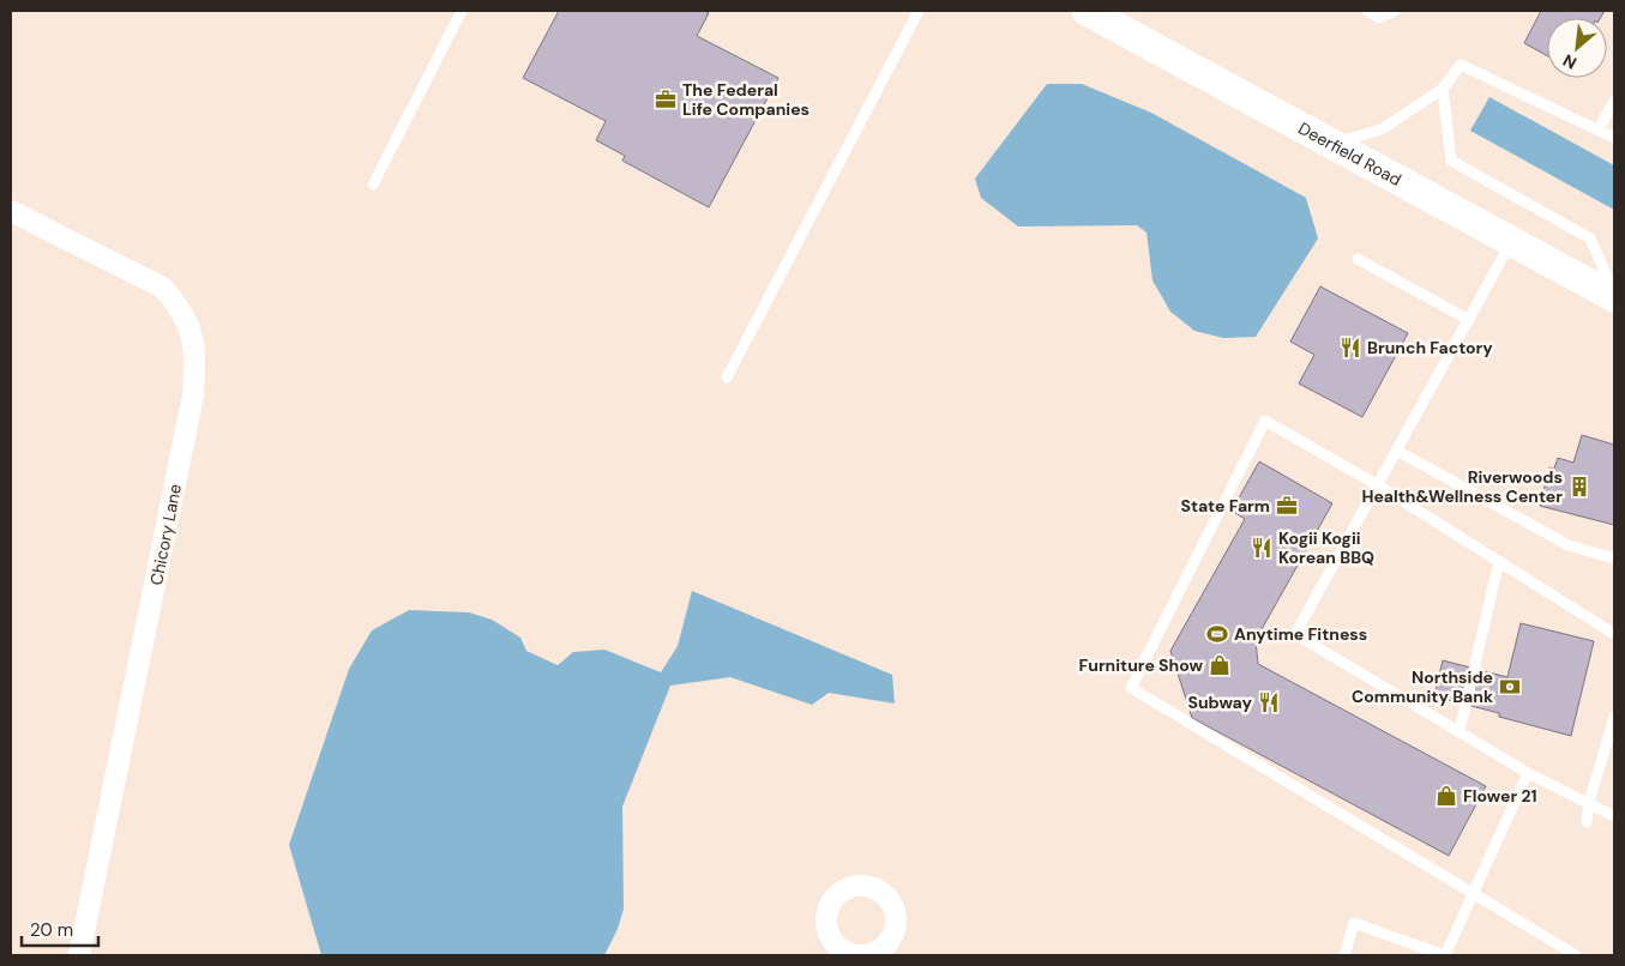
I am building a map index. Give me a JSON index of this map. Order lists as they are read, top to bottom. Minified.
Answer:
{"streets":{"main road":["Deerfield Road"],"street":["Chicory Lane"]},"places":{"office":["The Federal Life Companies","State Farm"],"restaurant":["Brunch Factory","Kogii Kogii Korean BBQ","Subway"],"building":["Riverwoods Health&Wellness Center"],"sports":["Anytime Fitness"],"shop":["Furniture Show","Flower 21"],"bank":["Northside Community Bank"]},"scale_bar":"20 m","north":"bottom left"}
